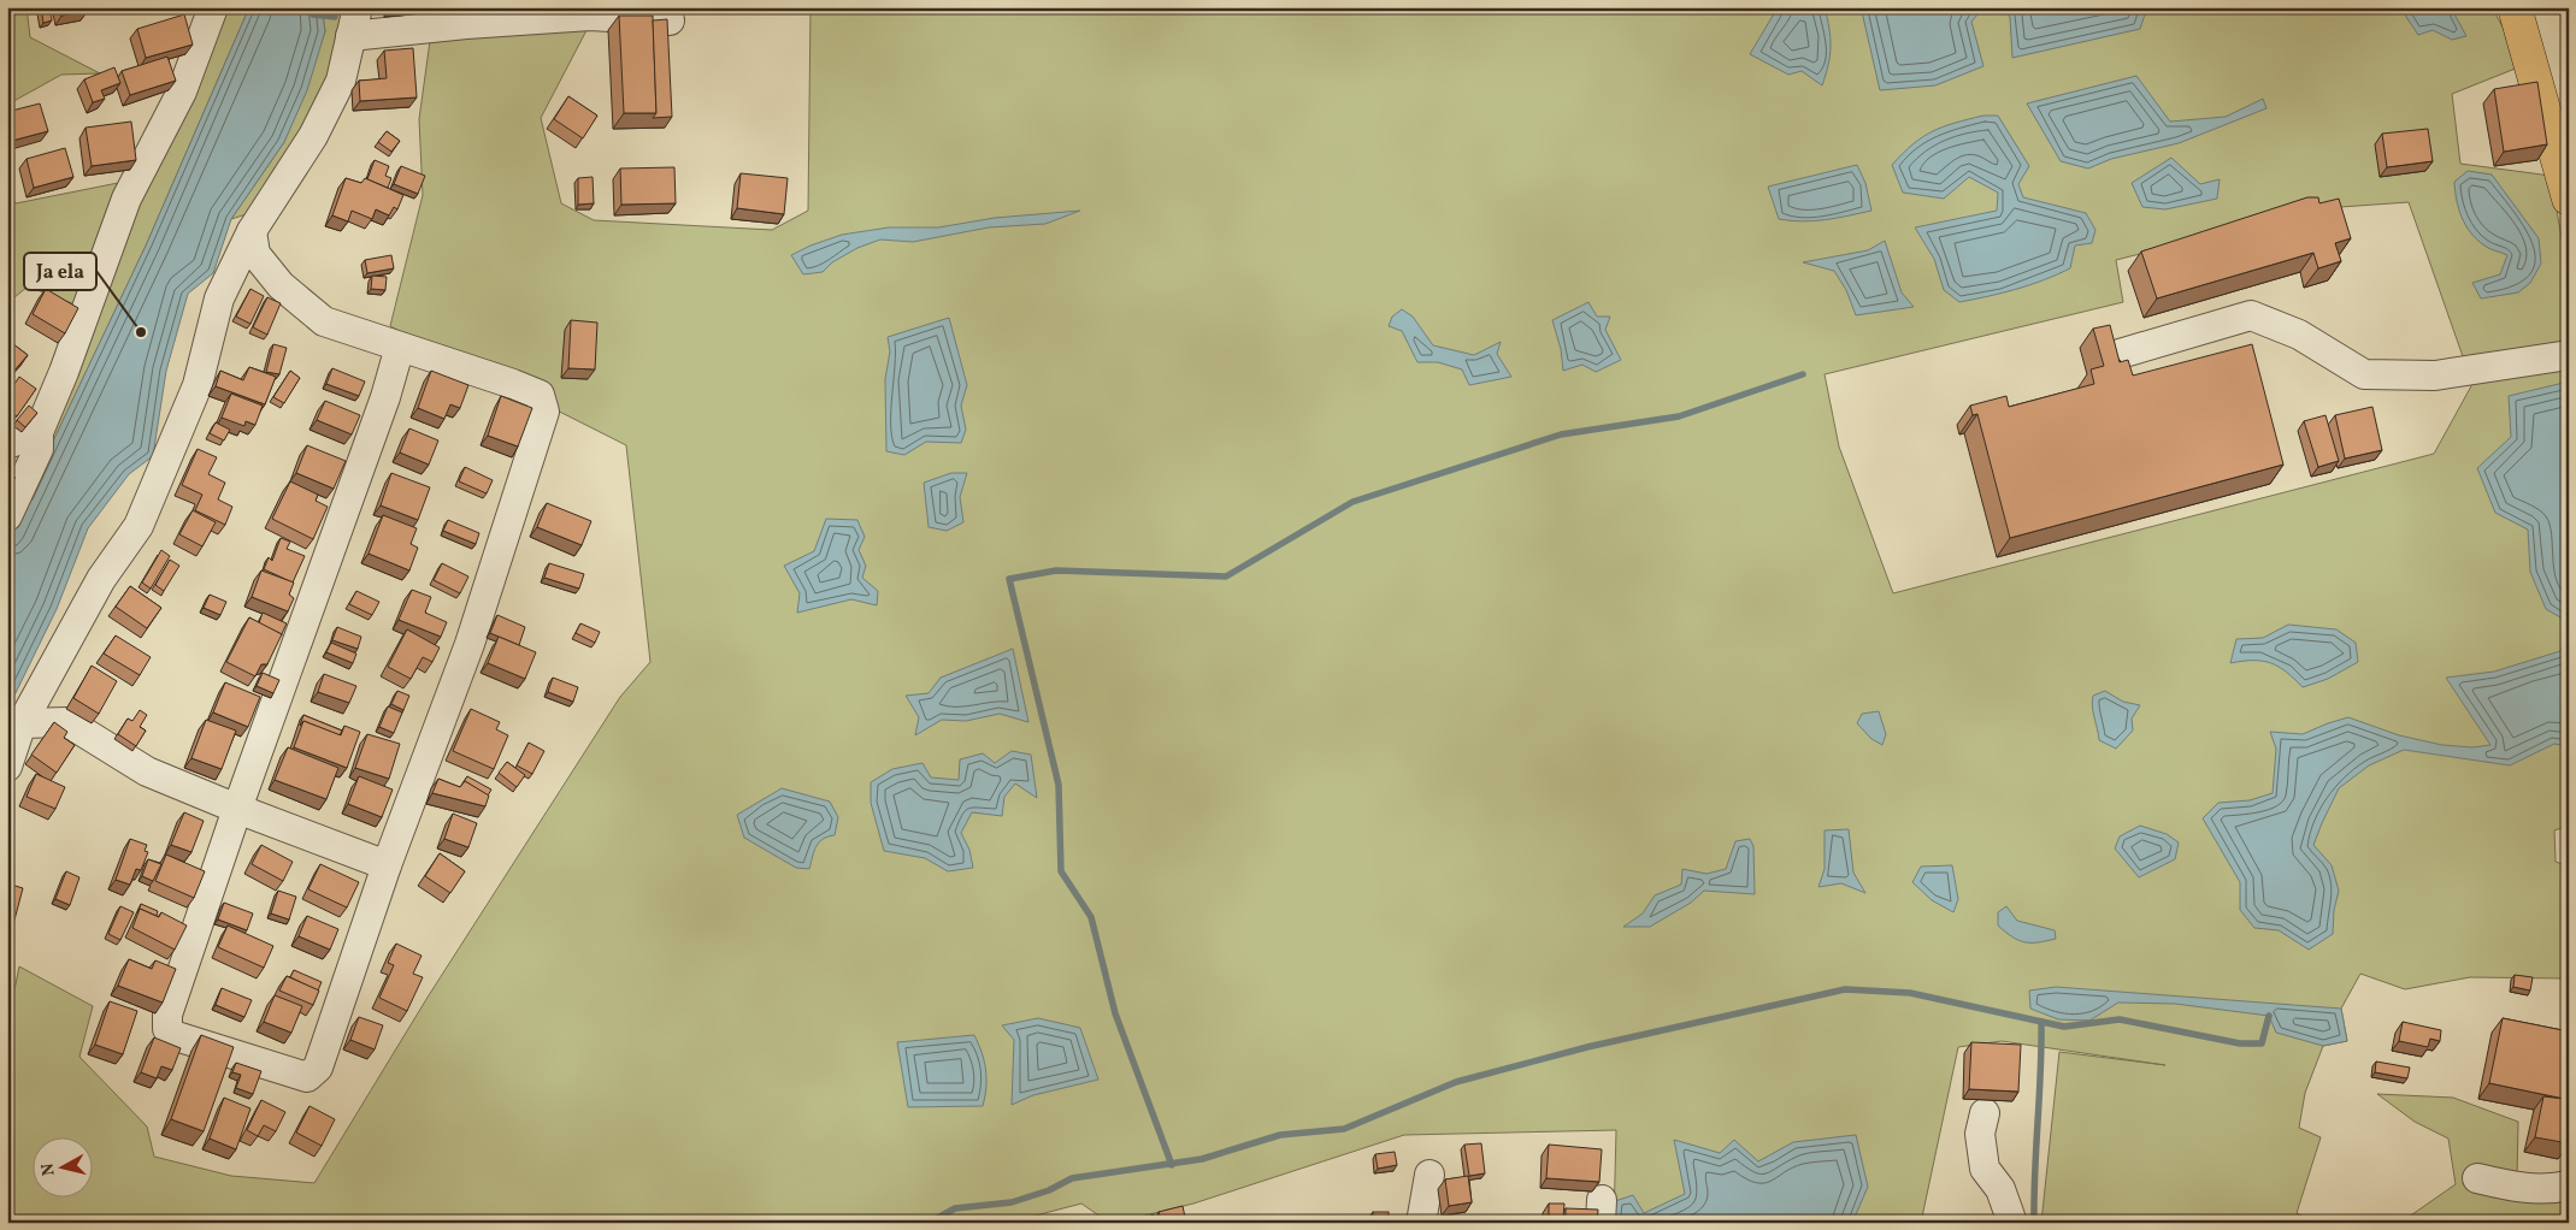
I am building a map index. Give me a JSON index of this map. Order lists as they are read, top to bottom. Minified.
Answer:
{"places":["Ja ela"],"north":"left"}
